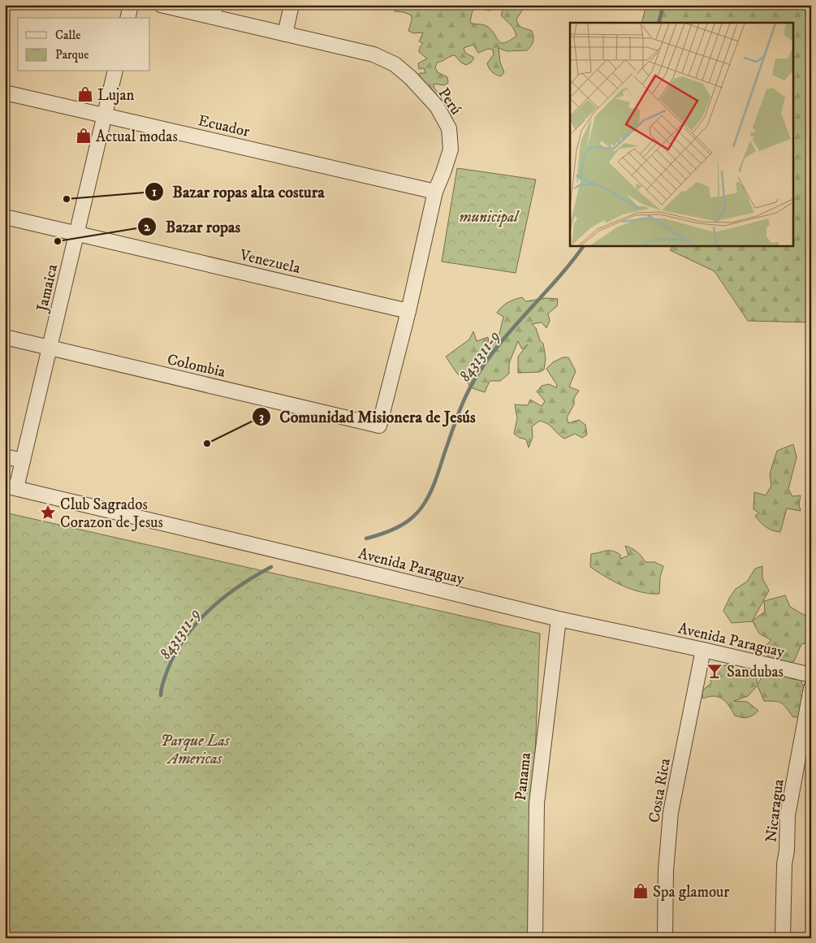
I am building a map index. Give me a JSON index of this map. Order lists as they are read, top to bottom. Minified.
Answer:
{"streets":{"street":["Perú","Ecuador","Venezuela","Jamaica","Colombia","Avenida Paraguay","Panama","Costa Rica","Nicaragua"]},"crossings":[["Perú","Ecuador"],["Perú","Venezuela"],["Perú","Colombia"],["Ecuador","Jamaica"],["Venezuela","Jamaica"],["Jamaica","Colombia"],["Jamaica","Avenida Paraguay"],["Avenida Paraguay","Panama"],["Avenida Paraguay","Costa Rica"]],"water":["8431311-9"],"parks":["municipal","Parque Las Americas"],"places":{"shop":["Lujan","Actual modas","Spa glamour"],"other":["Bazar ropas alta costura","Bazar ropas","Comunidad Misionera de Jesús"],"place":["Club Sagrados Corazon de Jesus"],"bar":["Sandubas"]},"legend":["Calle","Parque"]}
